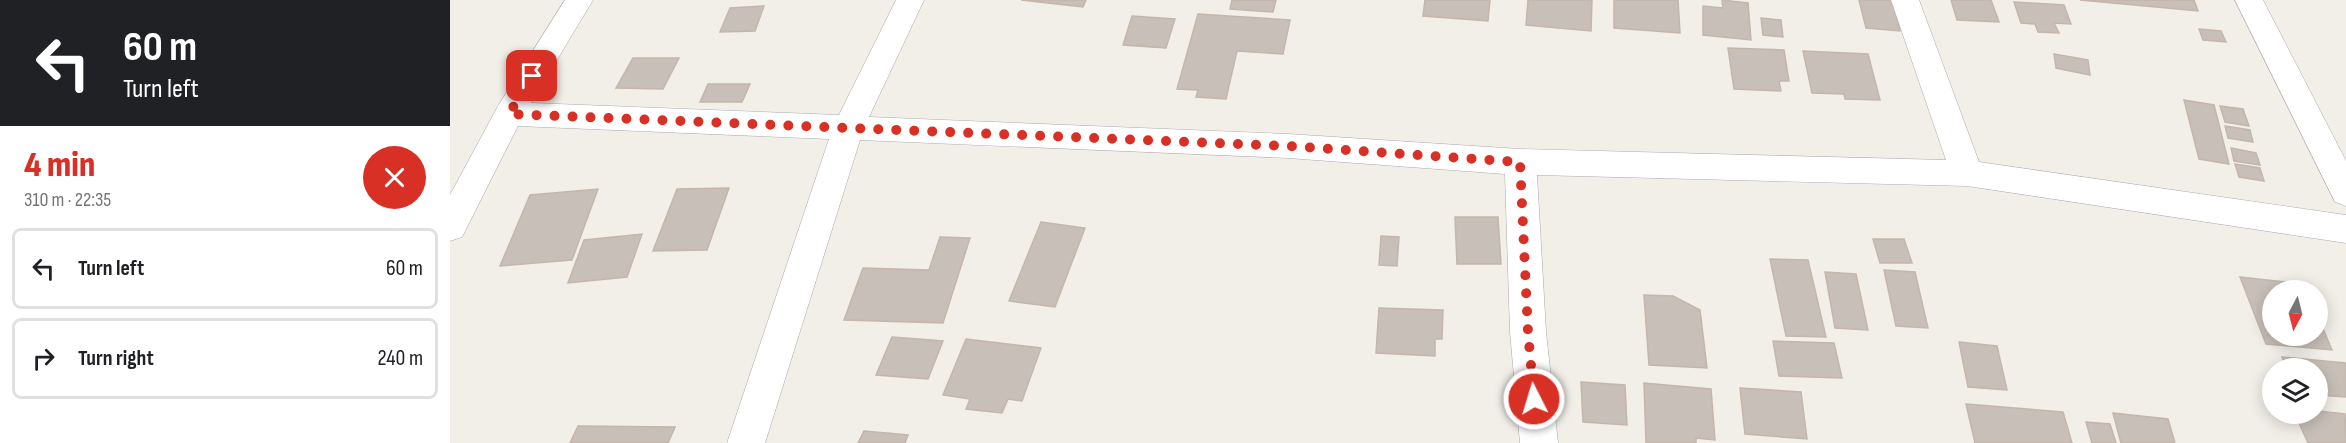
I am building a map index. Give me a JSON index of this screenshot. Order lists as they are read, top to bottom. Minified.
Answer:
{"north":"bottom","page":{"turn":["60 m","Turn left"],"heading":["4 min","310 m · 22:35"],"list":[{"name":"Turn left","value":"60 m"},{"name":"Turn right","value":"240 m"}]}}
